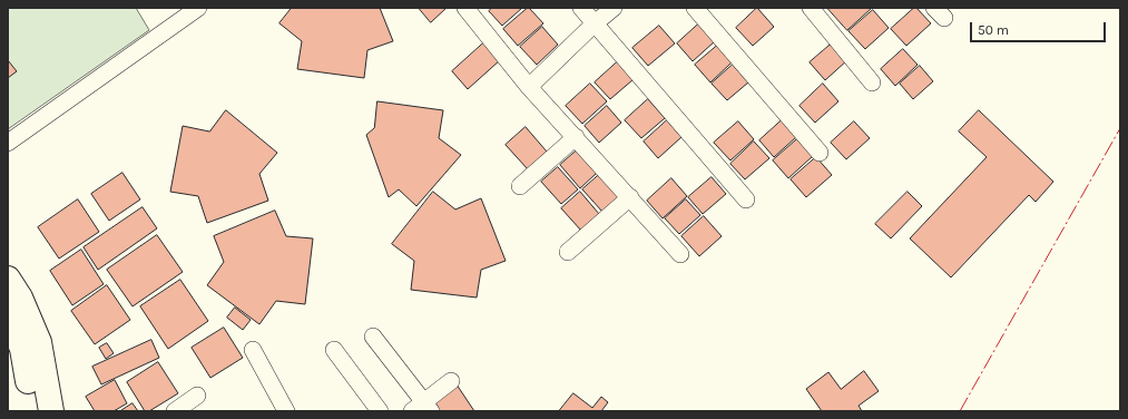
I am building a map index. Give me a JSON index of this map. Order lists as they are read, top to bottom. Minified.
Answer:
{"scale_bar":"50 m"}
